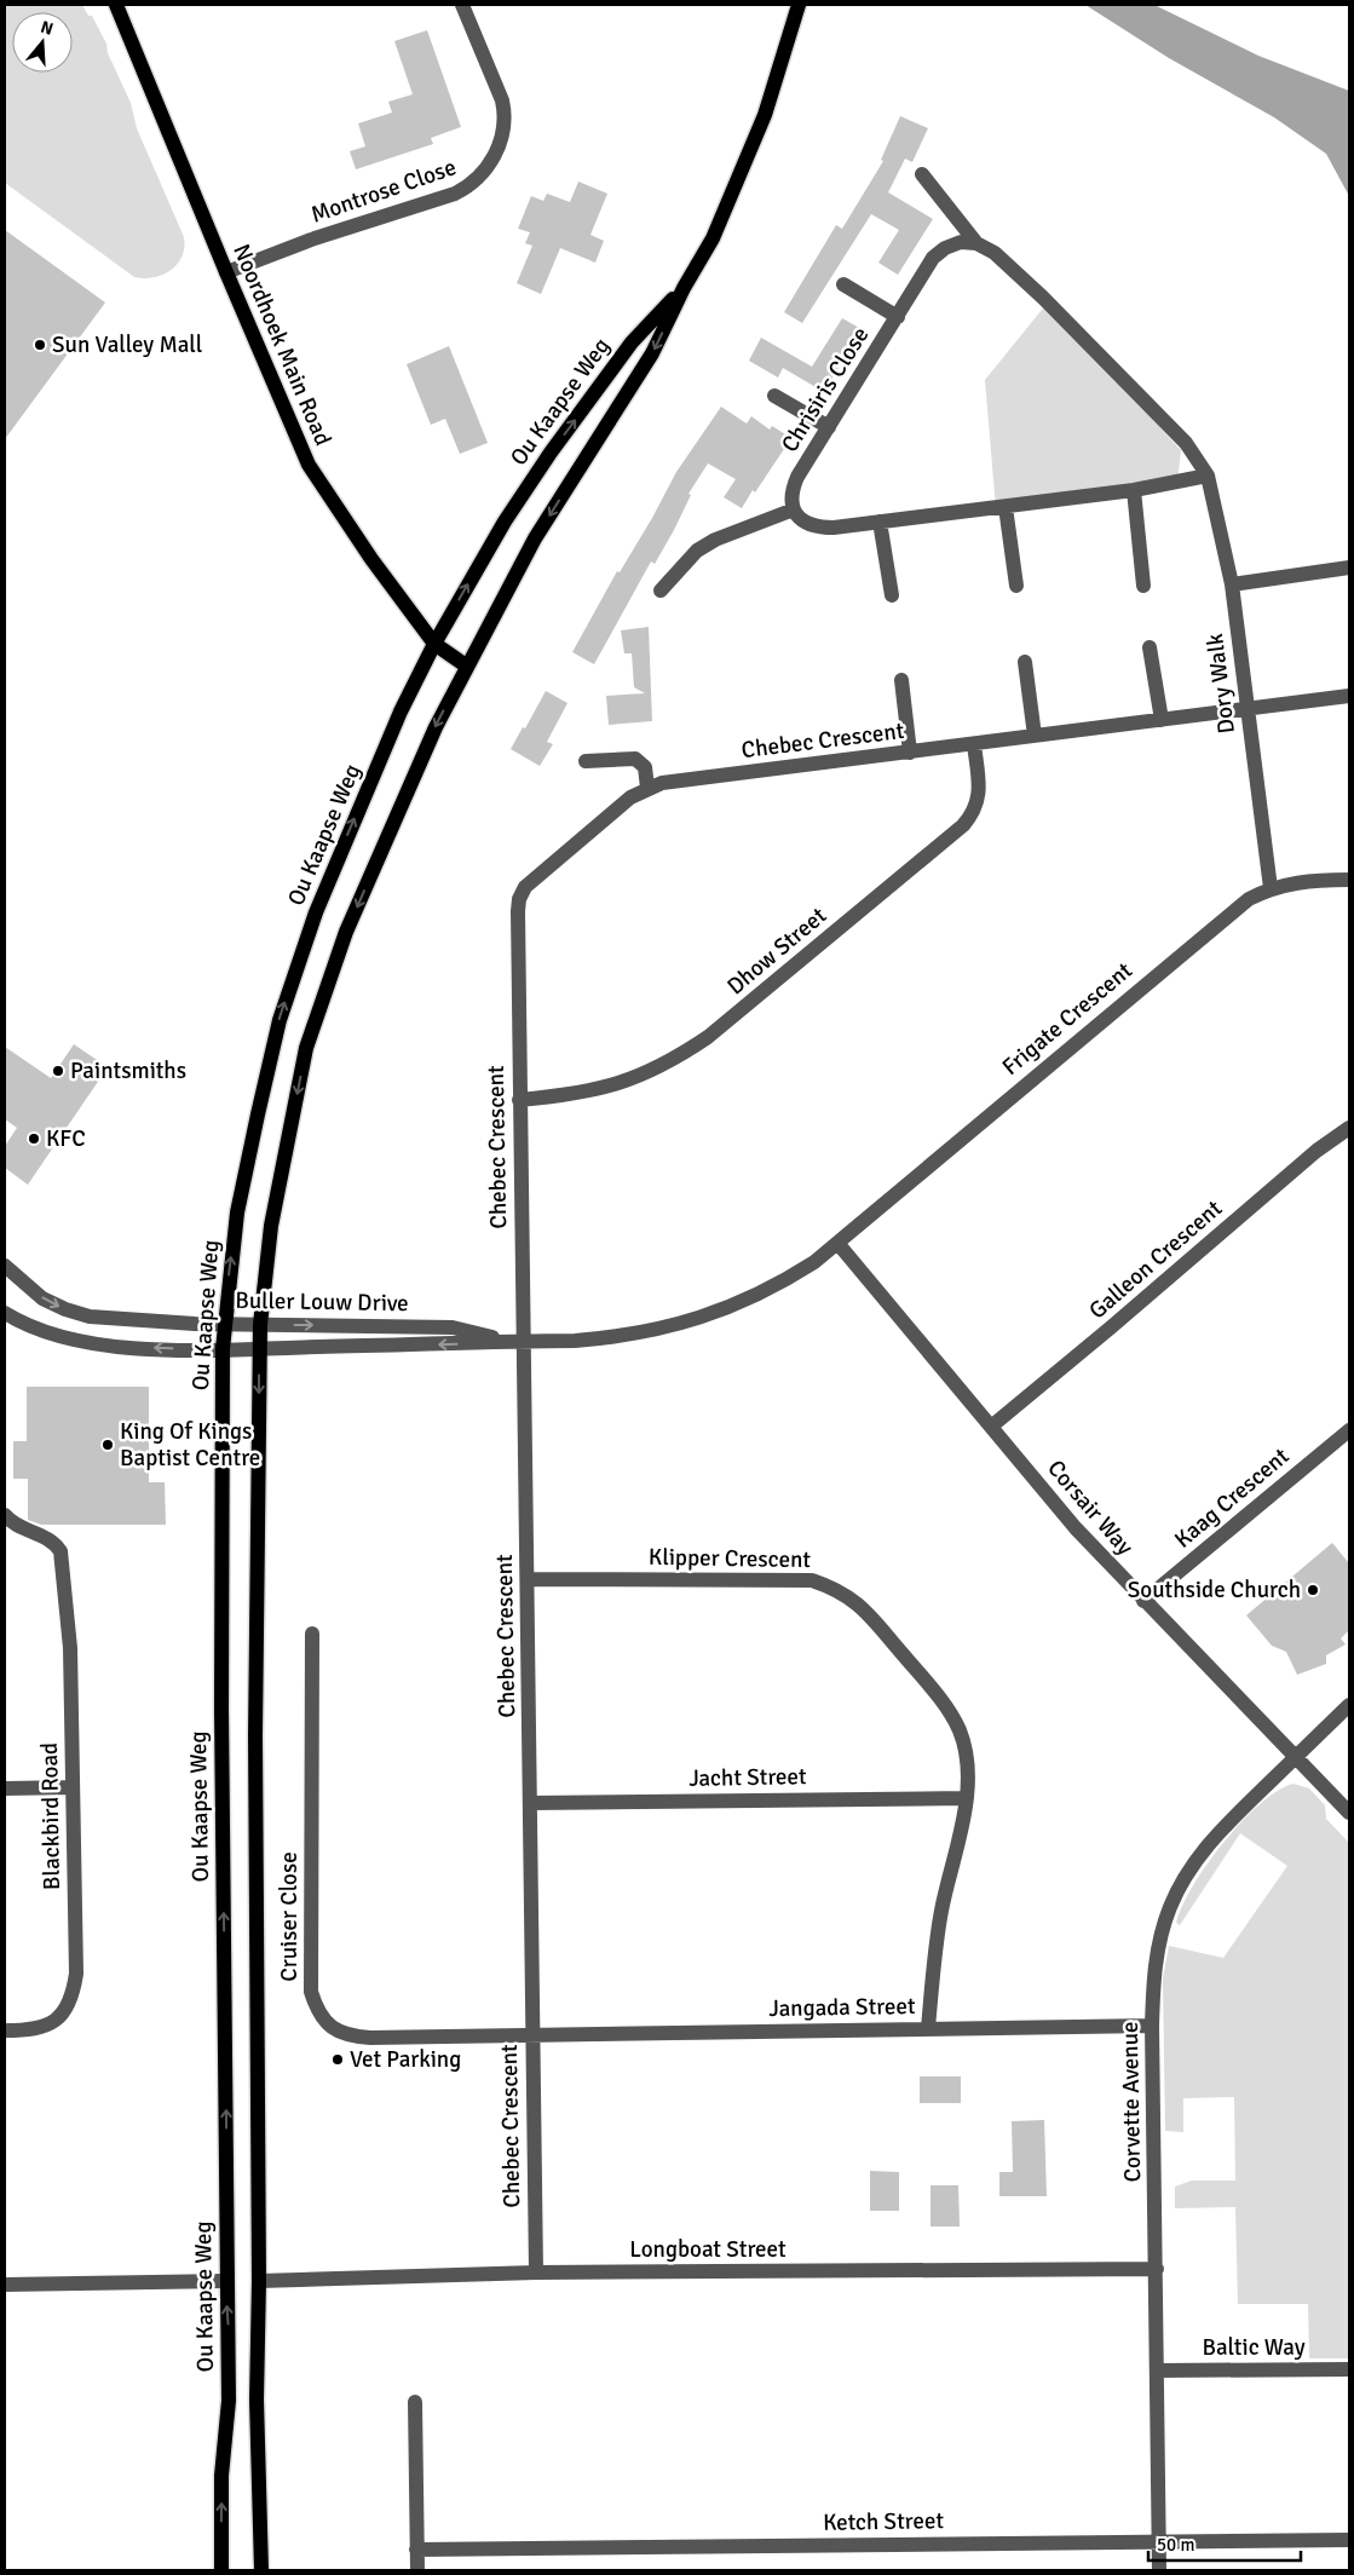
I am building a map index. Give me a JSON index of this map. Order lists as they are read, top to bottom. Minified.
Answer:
{"streets":{"main road":["Noordhoek Main Road","Ou Kaapse Weg"],"street":["Montrose Close","Chrisiris Close","Dory Walk","Chebec Crescent","Dhow Street","Frigate Crescent","Galleon Crescent","Buller Louw Drive","Kaag Crescent","Corsair Way","Klipper Crescent","Jacht Street","Blackbird Road","Cruiser Close","Jangada Street","Corvette Avenue","Longboat Street","Baltic Way","Ketch Street"]},"crossings":[["Montrose Close","Noordhoek Main Road"],["Noordhoek Main Road","Ou Kaapse Weg"],["Ou Kaapse Weg","Buller Louw Drive"],["Ou Kaapse Weg","Longboat Street"],["Dory Walk","Chebec Crescent"],["Dory Walk","Frigate Crescent"],["Chebec Crescent","Dhow Street"],["Chebec Crescent","Buller Louw Drive"],["Chebec Crescent","Klipper Crescent"],["Chebec Crescent","Jacht Street"],["Chebec Crescent","Cruiser Close"],["Chebec Crescent","Jangada Street"],["Chebec Crescent","Longboat Street"],["Frigate Crescent","Buller Louw Drive"],["Frigate Crescent","Corsair Way"],["Galleon Crescent","Corsair Way"],["Buller Louw Drive","Corsair Way"],["Kaag Crescent","Corsair Way"],["Corsair Way","Corvette Avenue"],["Klipper Crescent","Jacht Street"],["Klipper Crescent","Jangada Street"],["Cruiser Close","Jangada Street"],["Jangada Street","Corvette Avenue"],["Corvette Avenue","Longboat Street"],["Corvette Avenue","Baltic Way"],["Corvette Avenue","Ketch Street"]],"places":["Sun Valley Mall","Paintsmiths","KFC","King Of Kings Baptist Centre","Southside Church","Vet Parking"],"scale_bar":"50 m","north":"top"}
